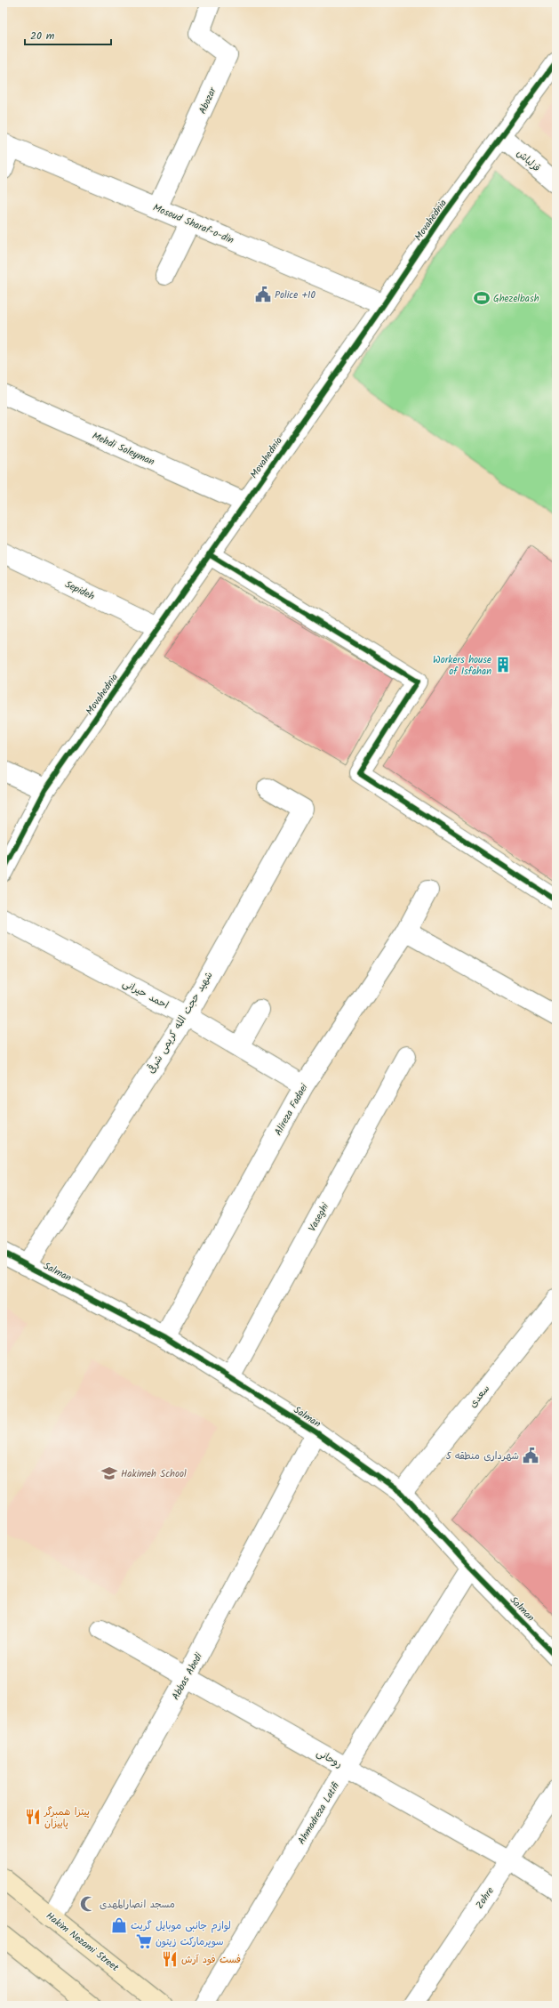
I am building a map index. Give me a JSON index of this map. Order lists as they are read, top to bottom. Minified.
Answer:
{"streets":{"main road":["Hakim Nezami Street"],"street":["Abozar","قزلباش","Movahednia","Mosoud Sharaf-o-din","Mehdi Soleyman","Sepideh","احمد حیرانی","شهید حجت الله کریمی شرقی","Alireza Fadaei","Vaseghi","Salman","سعدی","Abbas Abedi","روحانی","Ahmadreza Latifi","Zohre"]},"crossings":[["Abozar","Mosoud Sharaf-o-din"],["قزلباش","Movahednia"],["Movahednia","Mosoud Sharaf-o-din"],["Movahednia","Mehdi Soleyman"],["Movahednia","Sepideh"],["احمد حیرانی","شهید حجت الله کریمی شرقی"],["احمد حیرانی","Alireza Fadaei"],["شهید حجت الله کریمی شرقی","Salman"],["Alireza Fadaei","Salman"],["Vaseghi","Salman"],["Salman","سعدی"],["Salman","Abbas Abedi"],["Salman","Ahmadreza Latifi"],["Abbas Abedi","روحانی"],["Abbas Abedi","Hakim Nezami Street"],["روحانی","Ahmadreza Latifi"],["روحانی","Zohre"]],"places":{"public building":["Police +10","شهرداری منطقه 5"],"sports":["Ghezelbash"],"building":["Workers house of Isfahan"],"school or university":["Hakimeh School"],"restaurant":["پیتزا همبرگر پاییزان","فست فود آرش"],"mosque":["مسجد انصارالمهدی"],"shop":["لوازم جانبی موبایل گریت"],"supermarket":["سوپرمارکت زیتون"]},"scale_bar":"20 m"}
